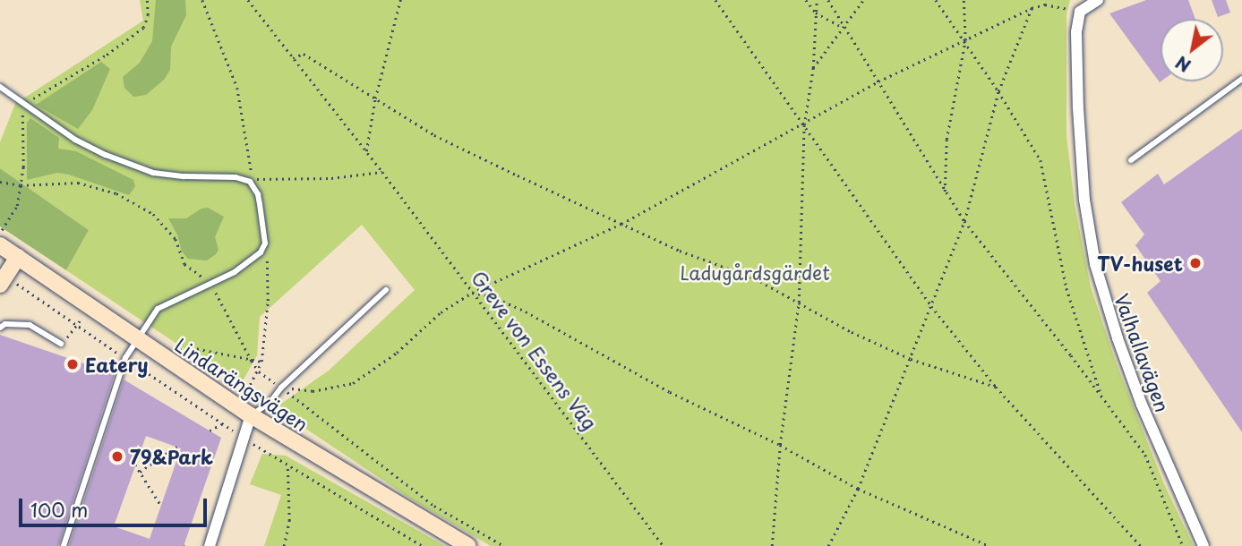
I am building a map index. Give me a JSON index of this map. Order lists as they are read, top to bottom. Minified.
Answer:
{"streets":{"street":["Valhallavägen","Lindarängsvägen"],"path":["Greve von Essens Väg"]},"parks":["Ladugårdsgärdet"],"places":["TV-huset","Eatery","79&Park"],"scale_bar":"100 m","north":"bottom left"}
